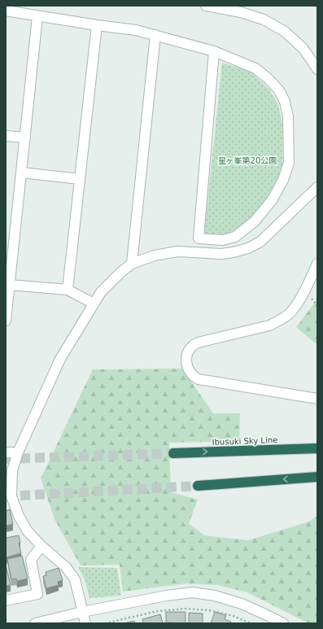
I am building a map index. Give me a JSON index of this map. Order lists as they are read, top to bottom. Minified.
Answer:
{"streets":{"highway":["Ibusuki Sky Line"]},"parks":["星ヶ峯第20公園"]}
